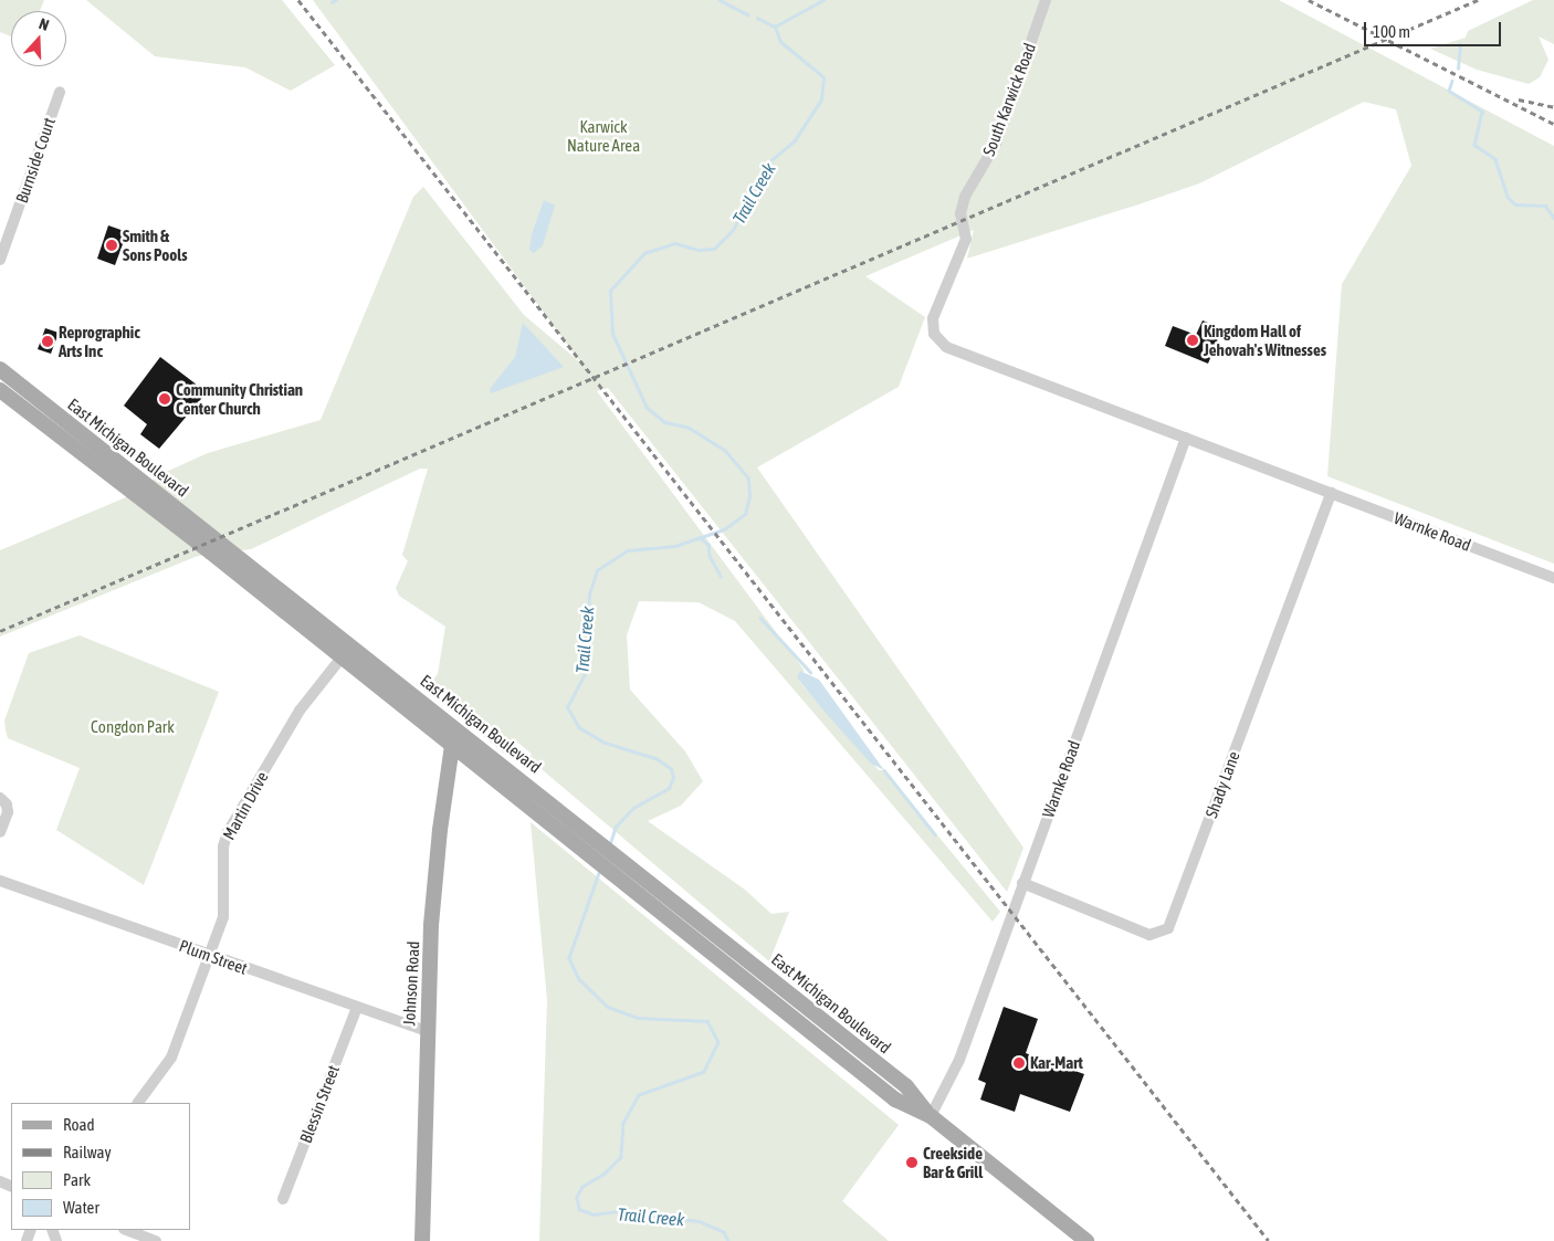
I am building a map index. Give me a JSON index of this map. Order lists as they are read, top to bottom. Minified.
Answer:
{"streets":{"main road":["East Michigan Boulevard","Johnson Road"],"street":["South Karwick Road","Burnside Court","Warnke Road","Shady Lane","Martin Drive","Plum Street","Blessin Street"]},"crossings":[["South Karwick Road","Warnke Road"],["East Michigan Boulevard","Warnke Road"],["East Michigan Boulevard","Martin Drive"],["East Michigan Boulevard","Johnson Road"],["Warnke Road","Shady Lane"],["Martin Drive","Plum Street"],["Plum Street","Johnson Road"],["Plum Street","Blessin Street"]],"water":["Trail Creek"],"parks":["Karwick Nature Area","Congdon Park"],"places":["Smith & Sons Pools","Kingdom Hall of Jehovah's Witnesses","Reprographic Arts Inc","Community Christian Center Church","Kar-Mart","Creekside Bar & Grill"],"legend":["Road","Railway","Park","Water"],"scale_bar":"100 m","north":"top"}
